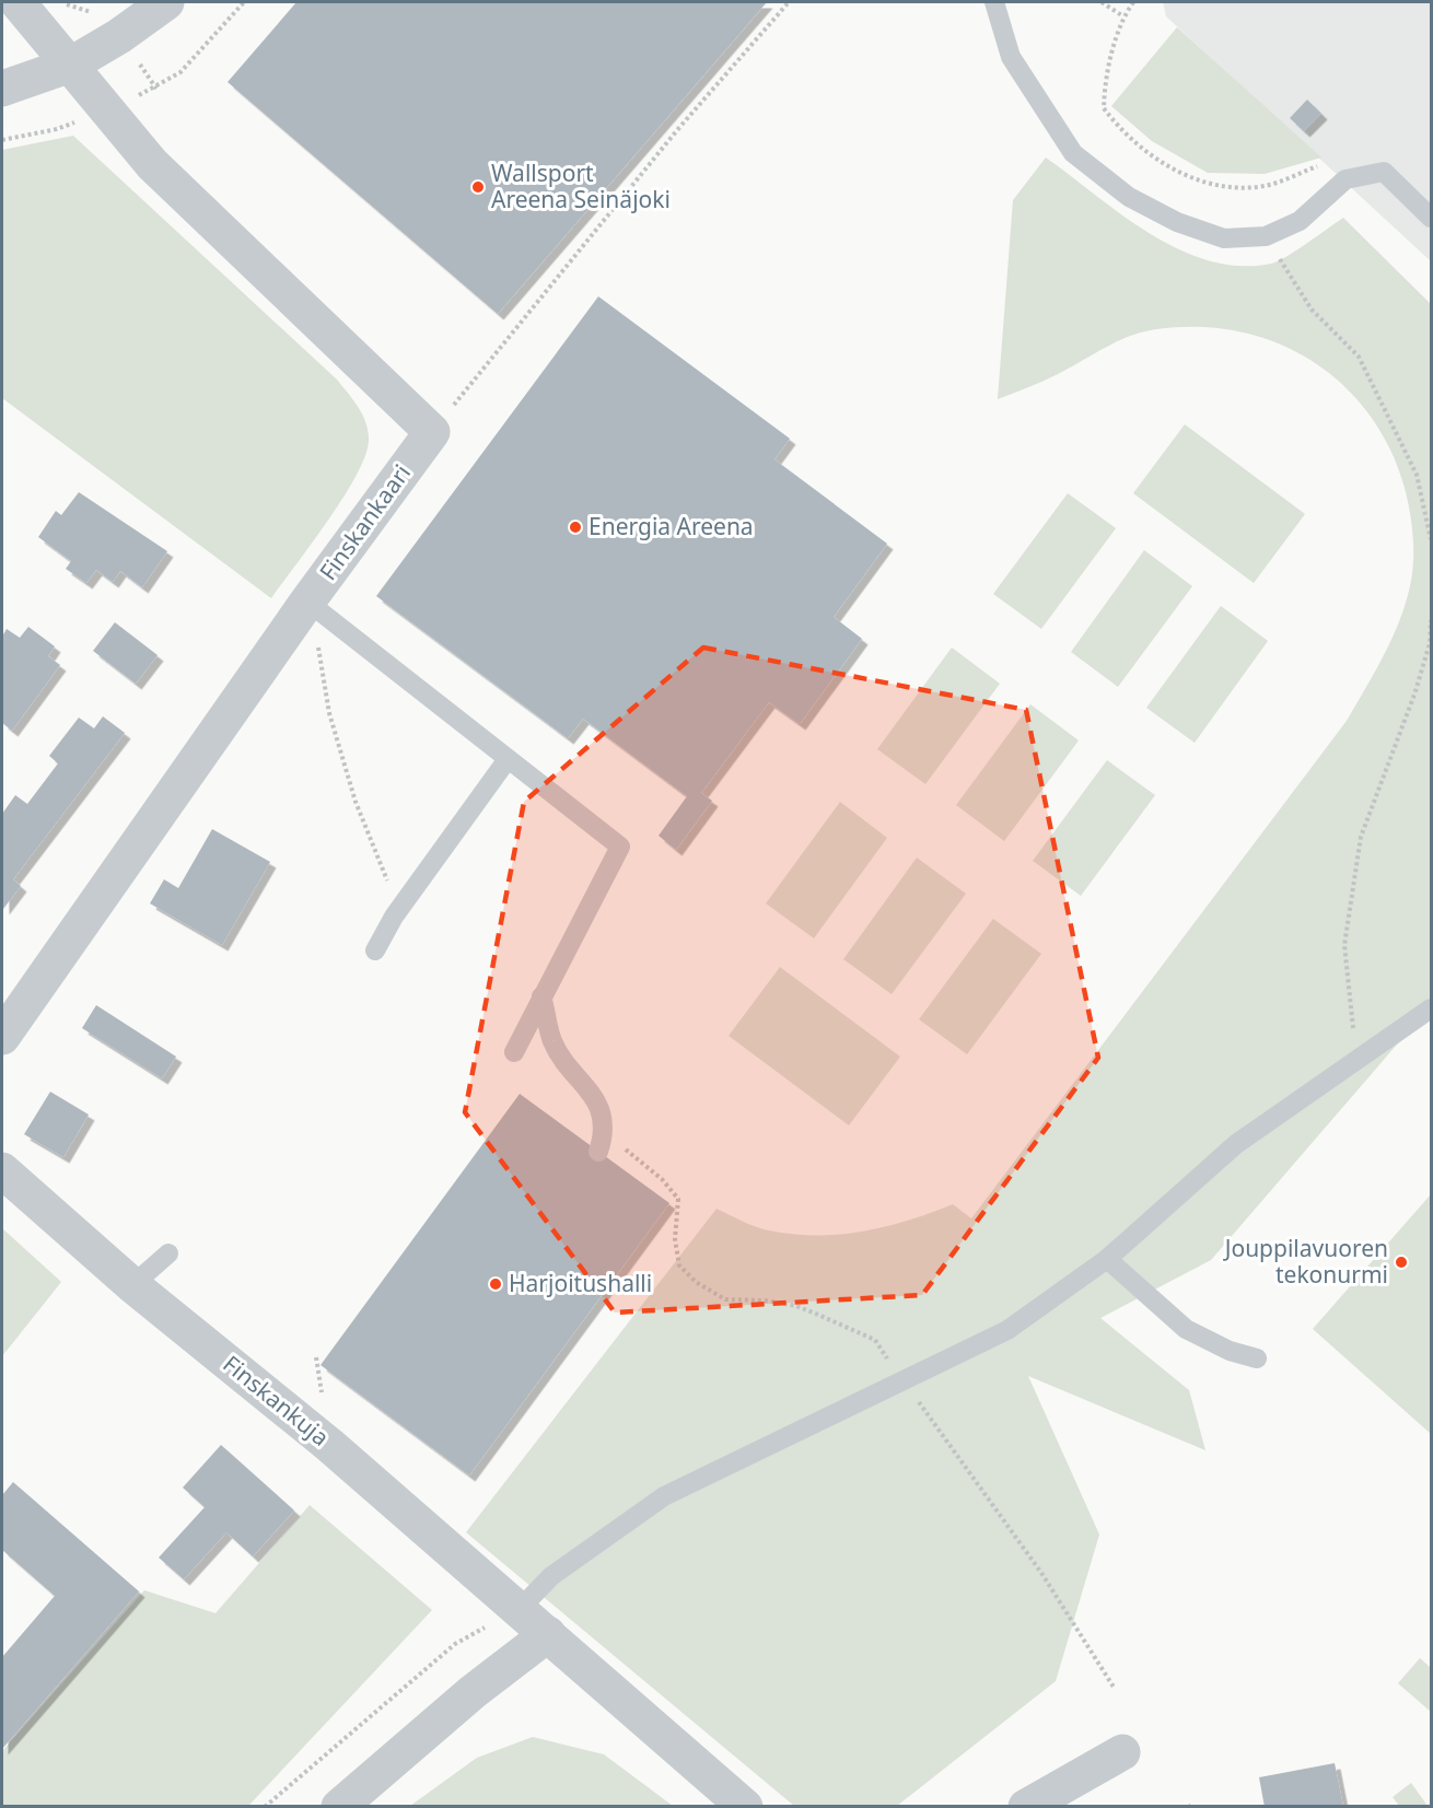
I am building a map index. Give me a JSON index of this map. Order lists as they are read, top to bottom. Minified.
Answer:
{"streets":{"street":["Finskankaari","Finskankuja"]},"places":["Wallsport Areena Seinäjoki","Energia Areena","Jouppilavuoren tekonurmi","Harjoitushalli"]}
